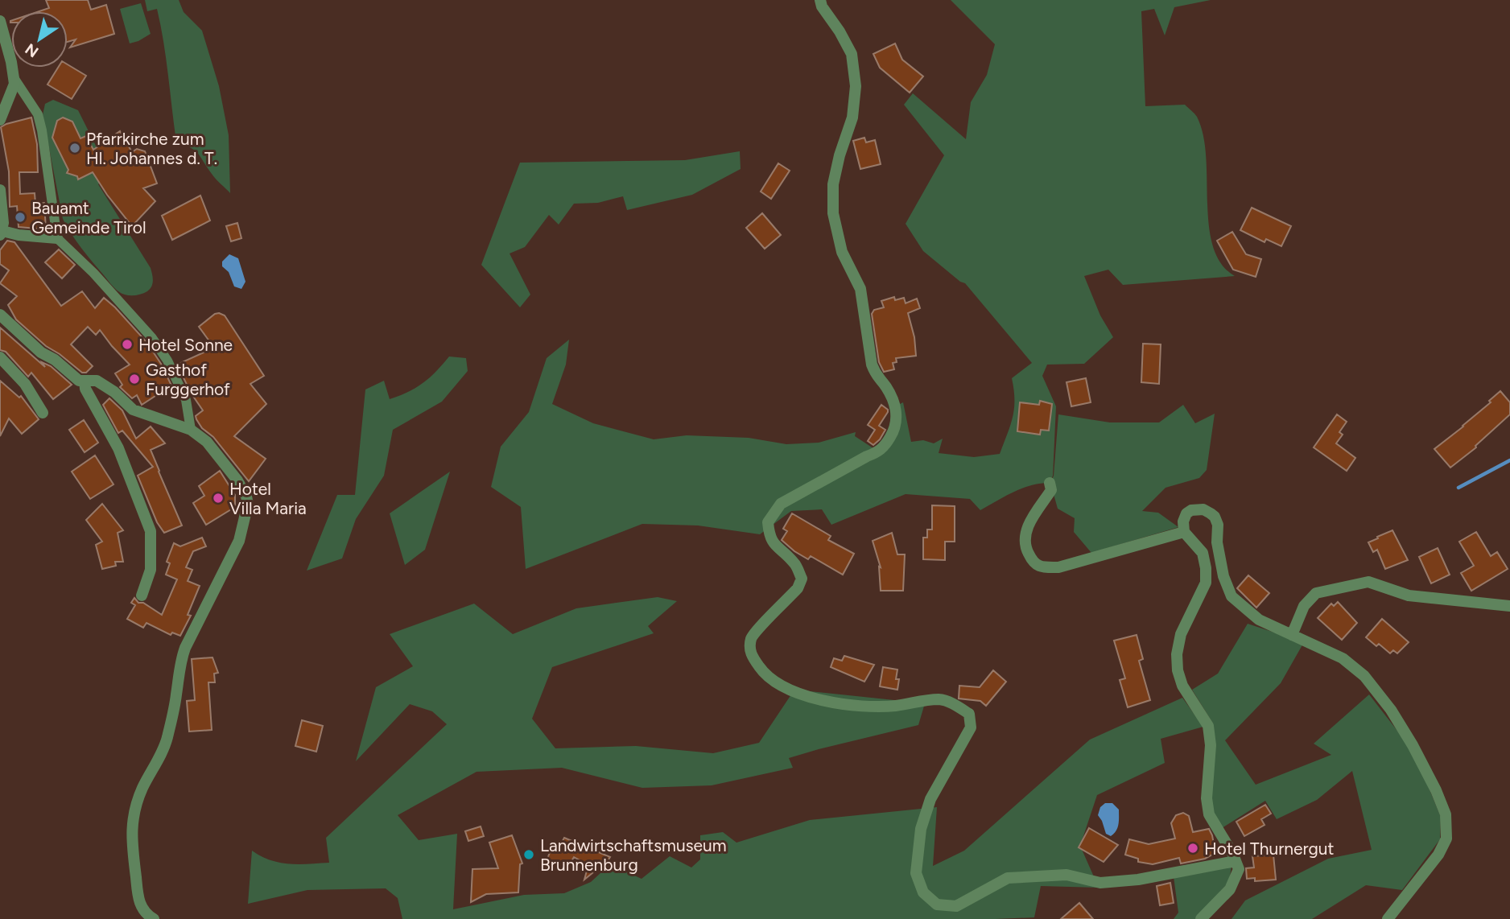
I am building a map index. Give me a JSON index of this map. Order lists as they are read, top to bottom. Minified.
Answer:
{"places":["Pfarrkirche zum Hl. Johannes d. T.","Bauamt Gemeinde Tirol","Hotel Sonne","Gasthof Furggerhof","Hotel Villa Maria","Hotel Thurnergut","Landwirtschaftsmuseum Brunnenburg"],"north":"bottom left"}
